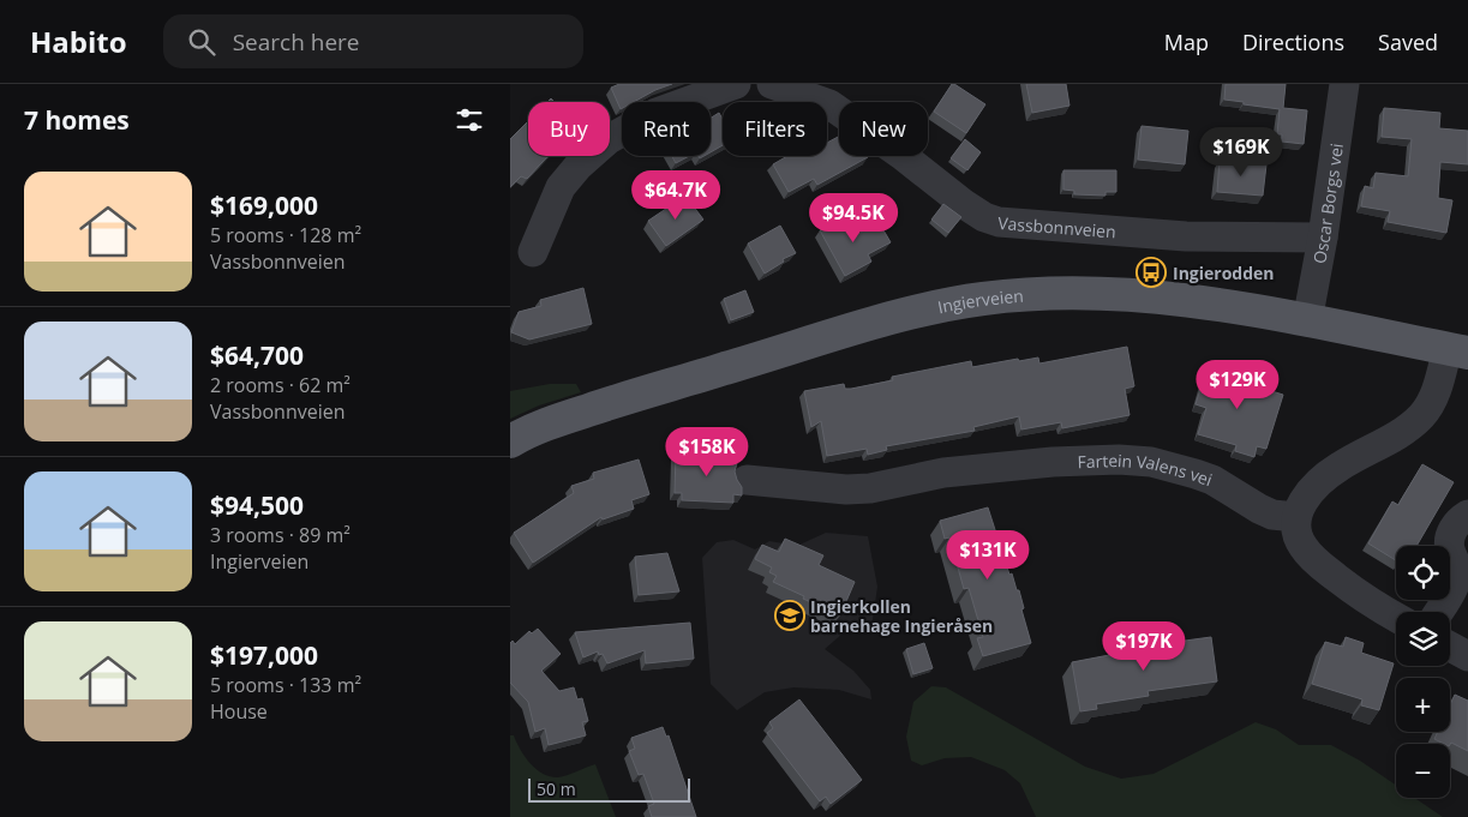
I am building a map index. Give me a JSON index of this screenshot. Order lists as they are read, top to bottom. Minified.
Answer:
{"streets":{"main road":["Ingierveien"],"street":["Oscar Borgs vei","Vassbonnveien","Fartein Valens vei"]},"crossings":[["Oscar Borgs vei","Vassbonnveien"],["Oscar Borgs vei","Ingierveien"]],"places":{"bus stop":["Ingierodden"],"school or university":["Ingierkollen barnehage Ingieråsen"]},"scale_bar":"50 m","page":{"header":"Habito","search":"Search here","nav":["Map","Directions","Saved"],"heading":"7 homes","chip":["Buy","Rent","Filters","New"],"price":["$169K","$64.7K","$94.5K","$129K","$158K","$131K","$197K"],"list":[{"name":"$169,000","note":"5 rooms · 128 m² · Vassbonnveien"},{"name":"$64,700","note":"2 rooms · 62 m² · Vassbonnveien"},{"name":"$94,500","note":"3 rooms · 89 m² · Ingierveien"},{"name":"$197,000","note":"5 rooms · 133 m² · House"}],"map_buttons":["+","−"],"scale":"50 m"}}
